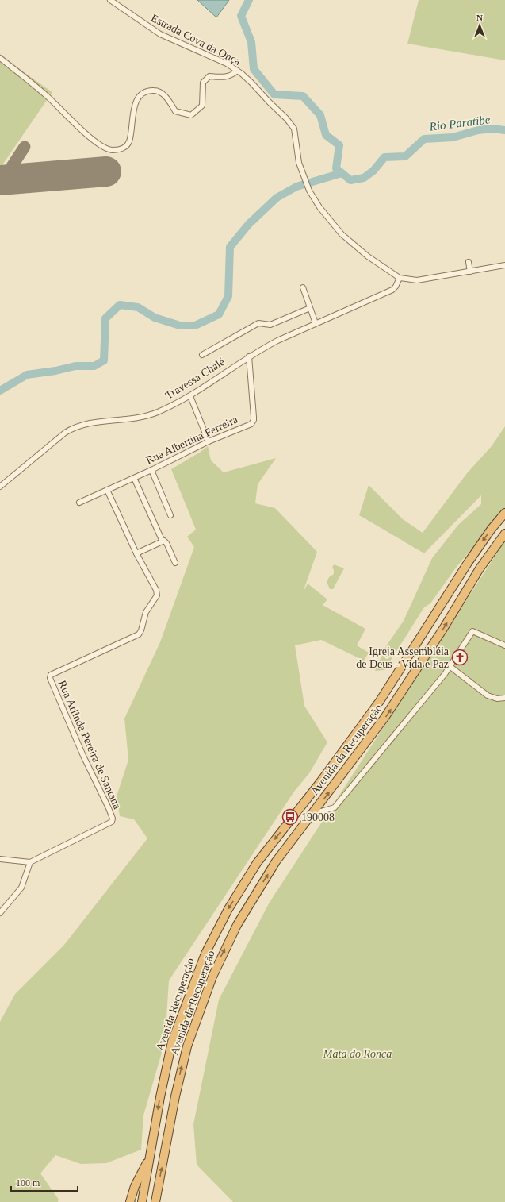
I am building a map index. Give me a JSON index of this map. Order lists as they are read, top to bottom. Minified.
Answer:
{"streets":{"highway":["Avenida da Recuperação","Avenida Recuperação"],"street":["Estrada Cova da Onça","Travessa Chalé","Rua Albertina Ferreira","Rua Arlinda Pereira de Santana"]},"crossings":[["Estrada Cova da Onça","Travessa Chalé"],["Travessa Chalé","Rua Albertina Ferreira"]],"one_way":["Avenida da Recuperação","Avenida Recuperação"],"water":["Rio Paratibe"],"parks":["Mata do Ronca"],"places":{"church":["Igreja Assembléia de Deus - Vida e Paz"],"bus stop":["190008"]},"scale_bar":"100 m","north":"top"}
